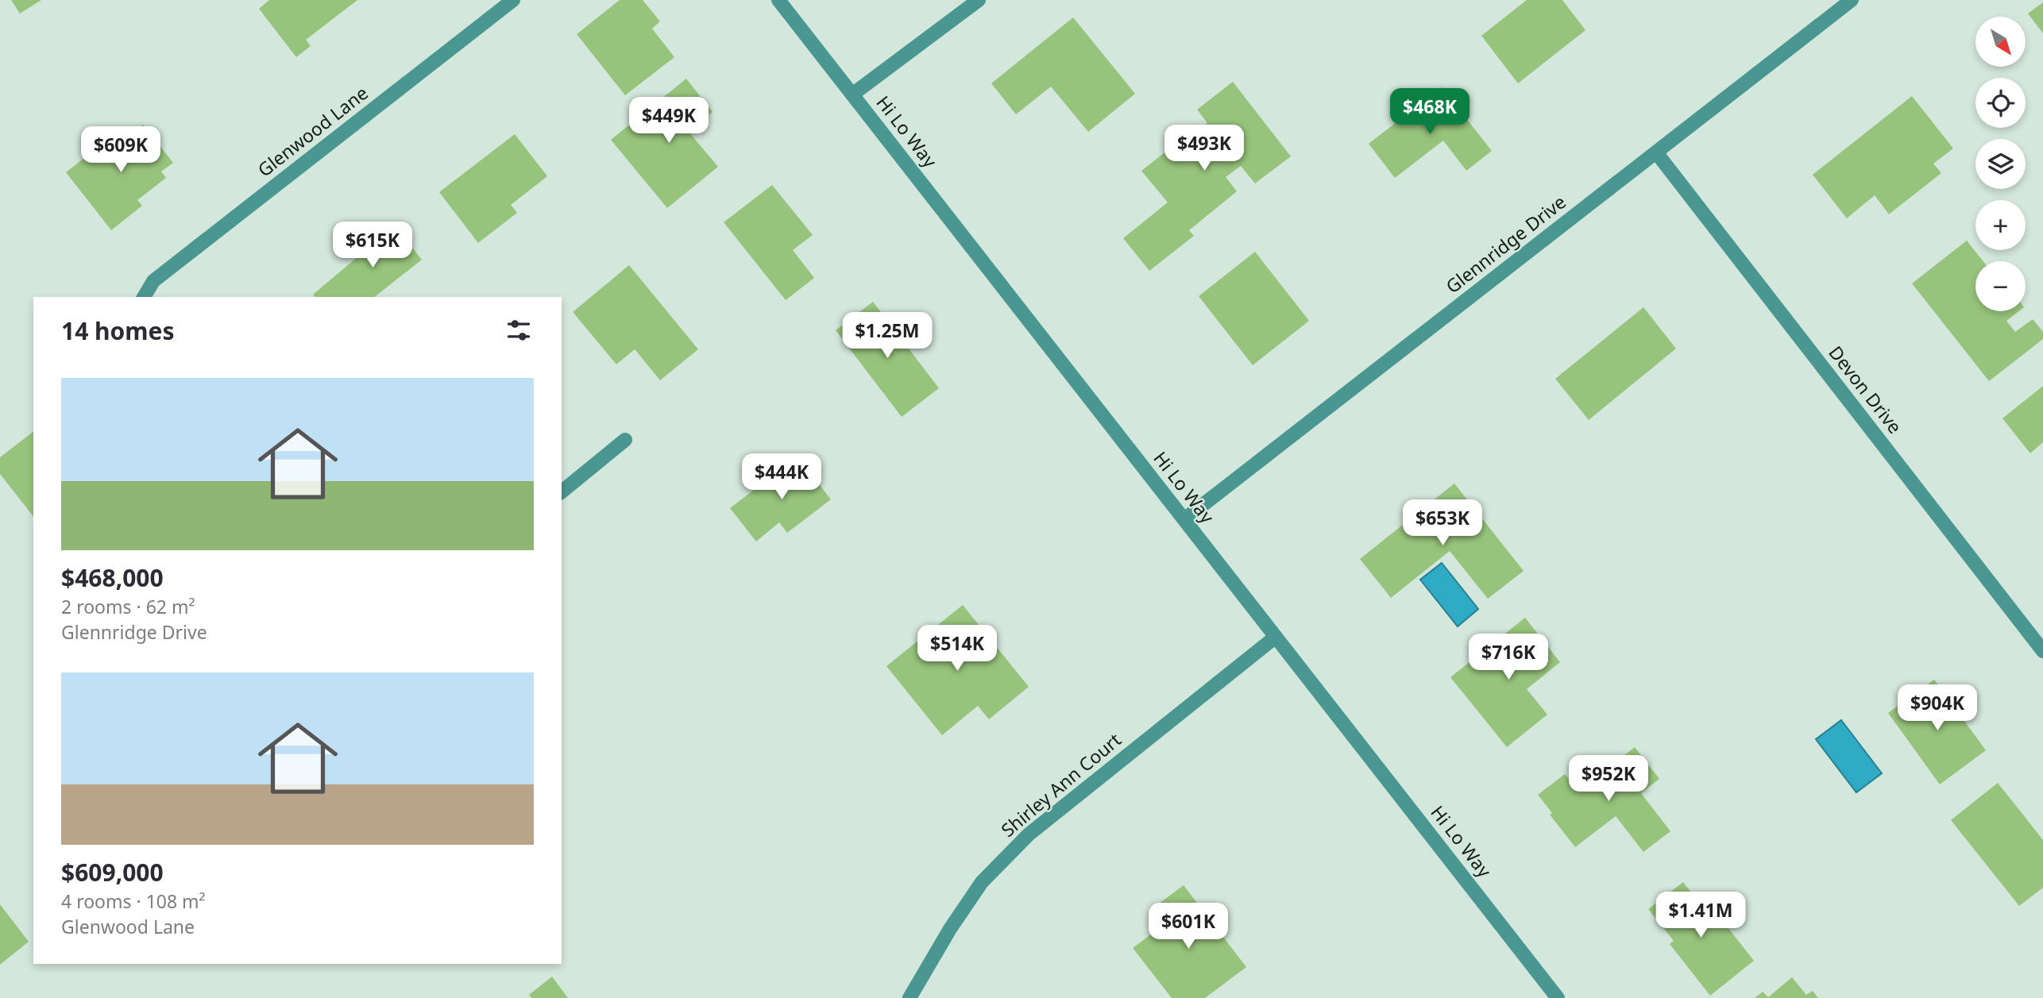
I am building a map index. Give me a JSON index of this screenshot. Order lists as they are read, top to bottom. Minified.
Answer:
{"streets":{"street":["Glenwood Lane","Hi Lo Way","Glennridge Drive","Devon Drive","Shirley Ann Court"]},"crossings":[["Hi Lo Way","Glennridge Drive"],["Hi Lo Way","Shirley Ann Court"],["Glennridge Drive","Devon Drive"]],"north":"bottom right","page":{"map_buttons":["+","−"],"price":["$468K","$449K","$493K","$609K","$615K","$1.25M","$444K","$653K","$514K","$716K","$904K","$952K","$1.41M","$601K"],"heading":"14 homes","list":[{"name":"$468,000","note":"2 rooms · 62 m² · Glennridge Drive"},{"name":"$609,000","note":"4 rooms · 108 m² · Glenwood Lane"}]}}
